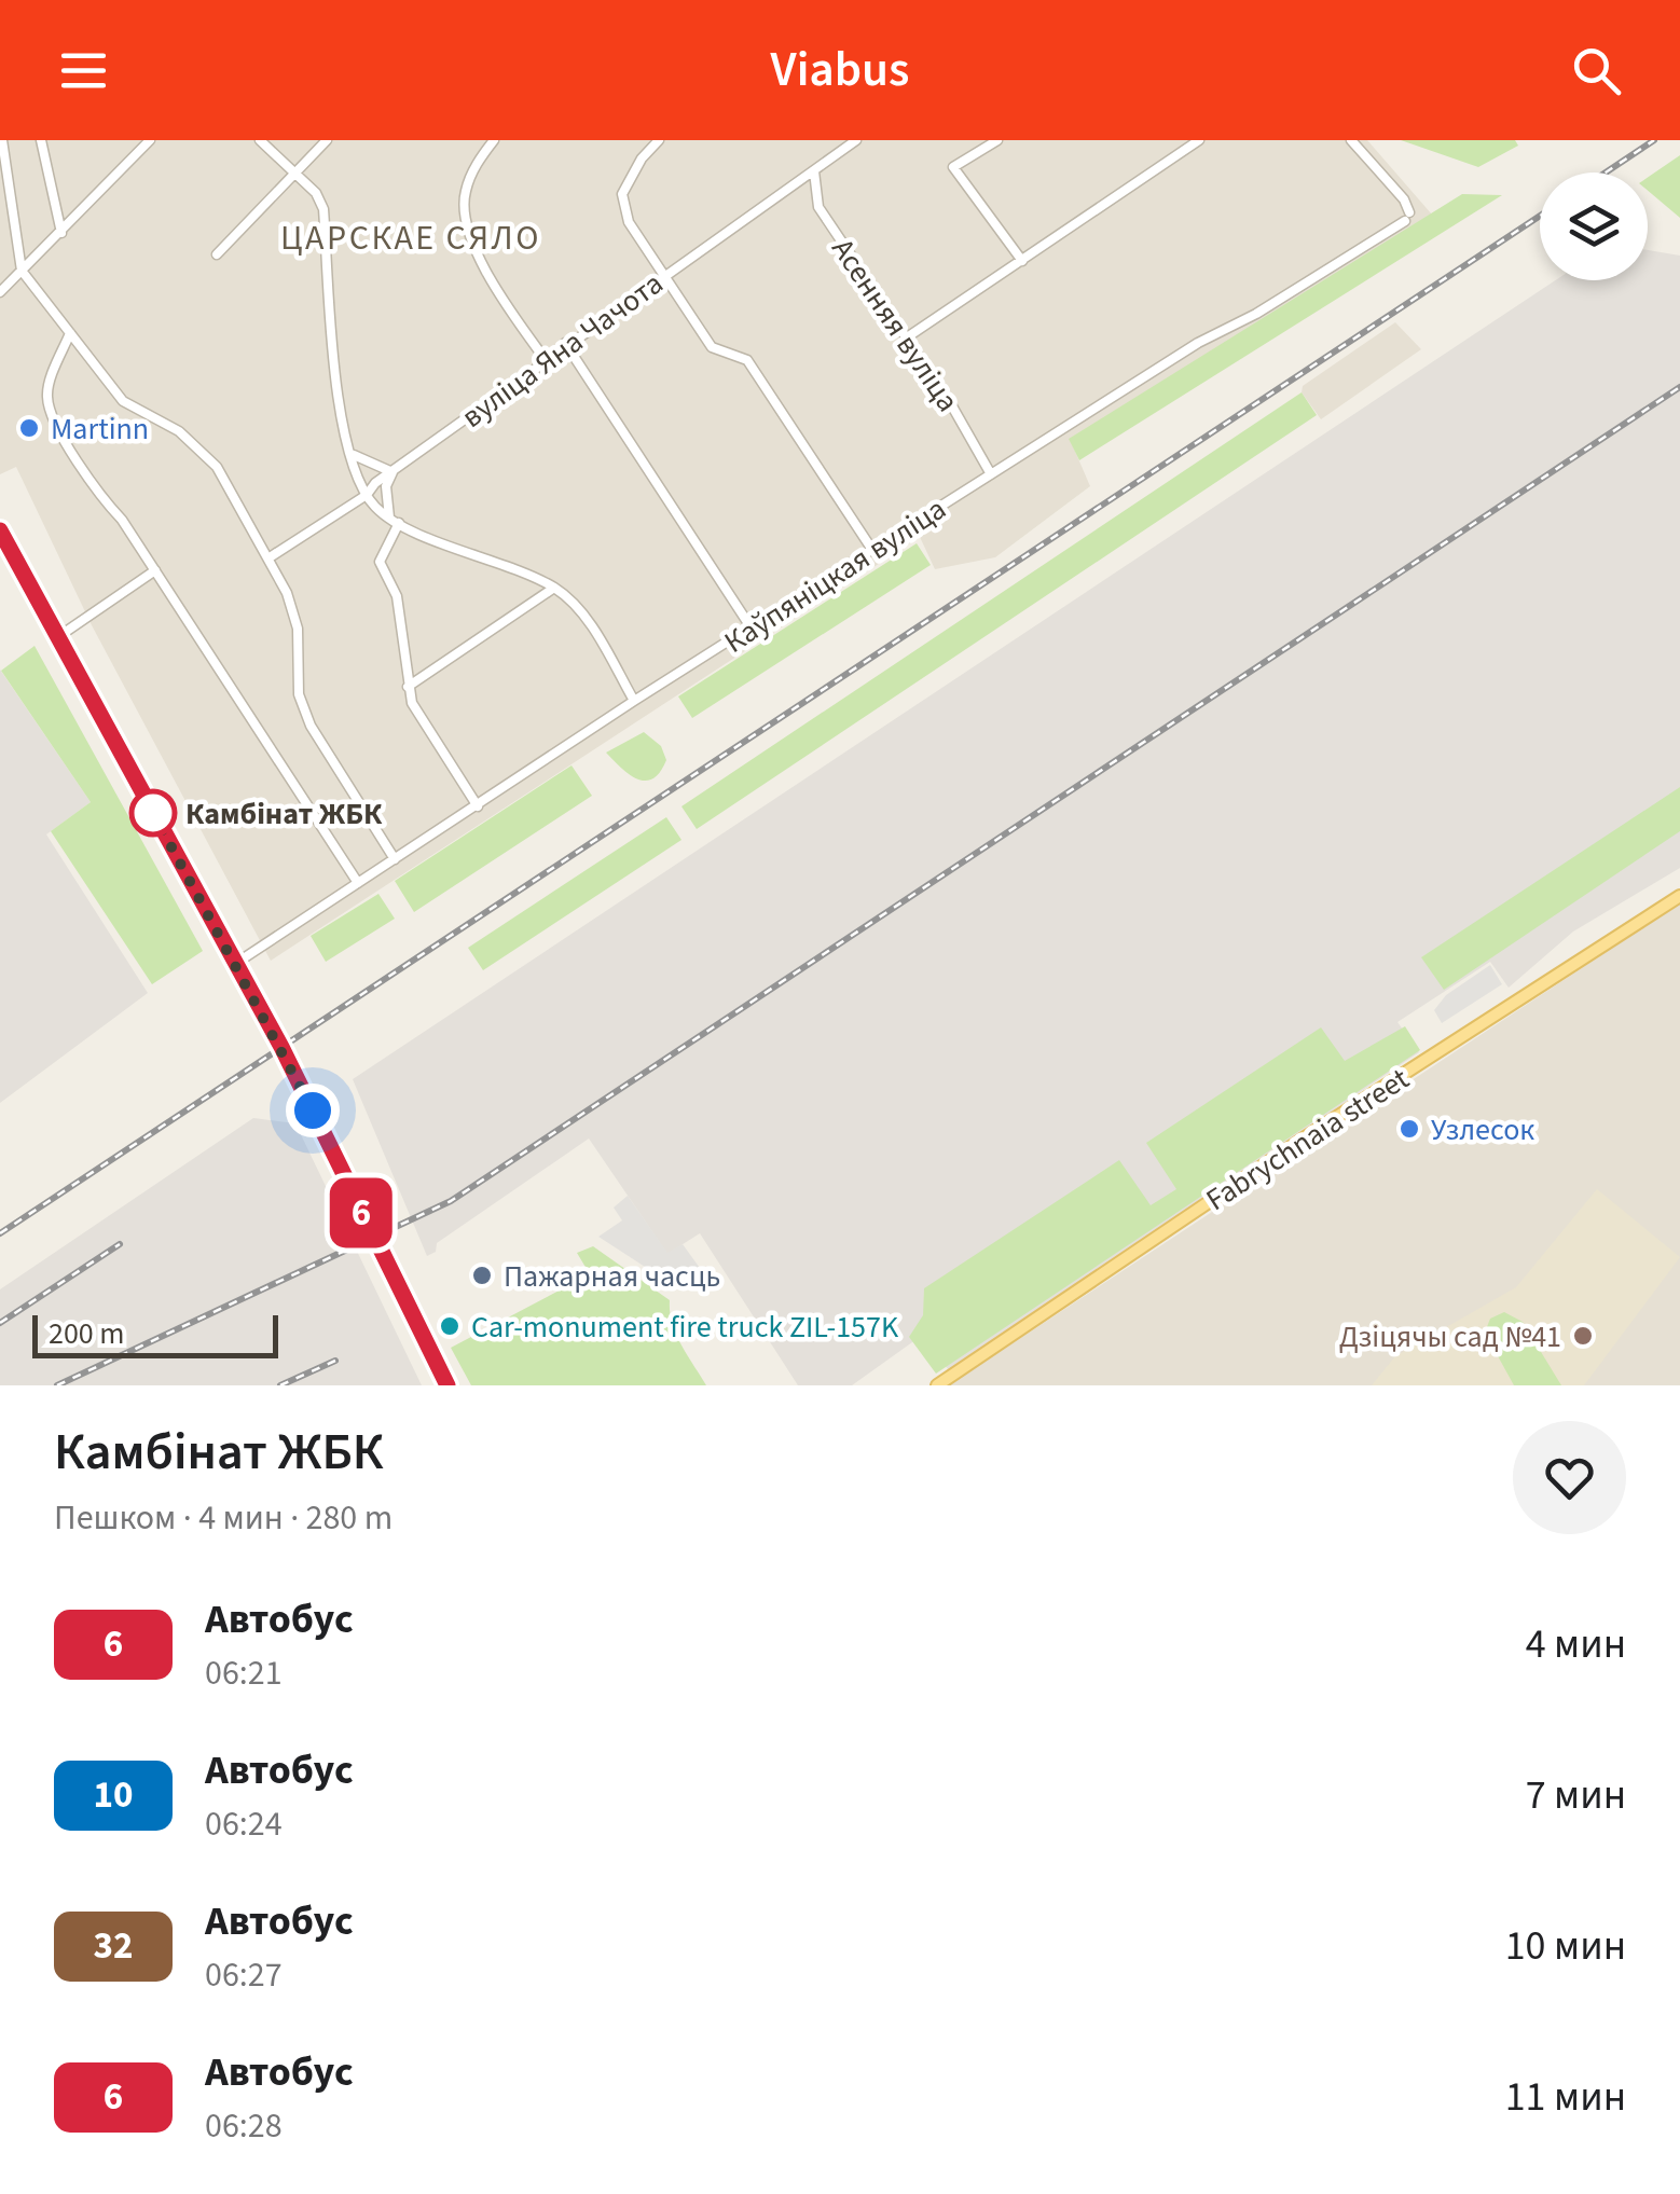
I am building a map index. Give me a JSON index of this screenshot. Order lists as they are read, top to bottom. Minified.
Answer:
{"streets":{"main road":["Fabrychnaia street"],"street":["Асенняя вуліца","вуліца Яна Чачота","Каўпяніцкая вуліца"]},"crossings":[["Асенняя вуліца","вуліца Яна Чачота"],["Асенняя вуліца","Каўпяніцкая вуліца"]],"districts":["ЦАРСКАЕ СЯЛО"],"places":["Martinn","Камбінат ЖБК","Узлесок","Пажарная часць","Car-monument fire truck ZIL-157K","Дзіцячы сад №41"],"lines":["bus line 6"],"scale_bar":"200 m","page":{"header":"Viabus","on_map":"6","scale":"200 m","heading":["Камбінат ЖБК","Пешком · 4 мин · 280 m"],"list":[{"mark":"6","name":"Автобус","note":"06:21","value":"4 мин"},{"mark":"10","name":"Автобус","note":"06:24","value":"7 мин"},{"mark":"32","name":"Автобус","note":"06:27","value":"10 мин"},{"mark":"6","name":"Автобус","note":"06:28","value":"11 мин"}]}}
